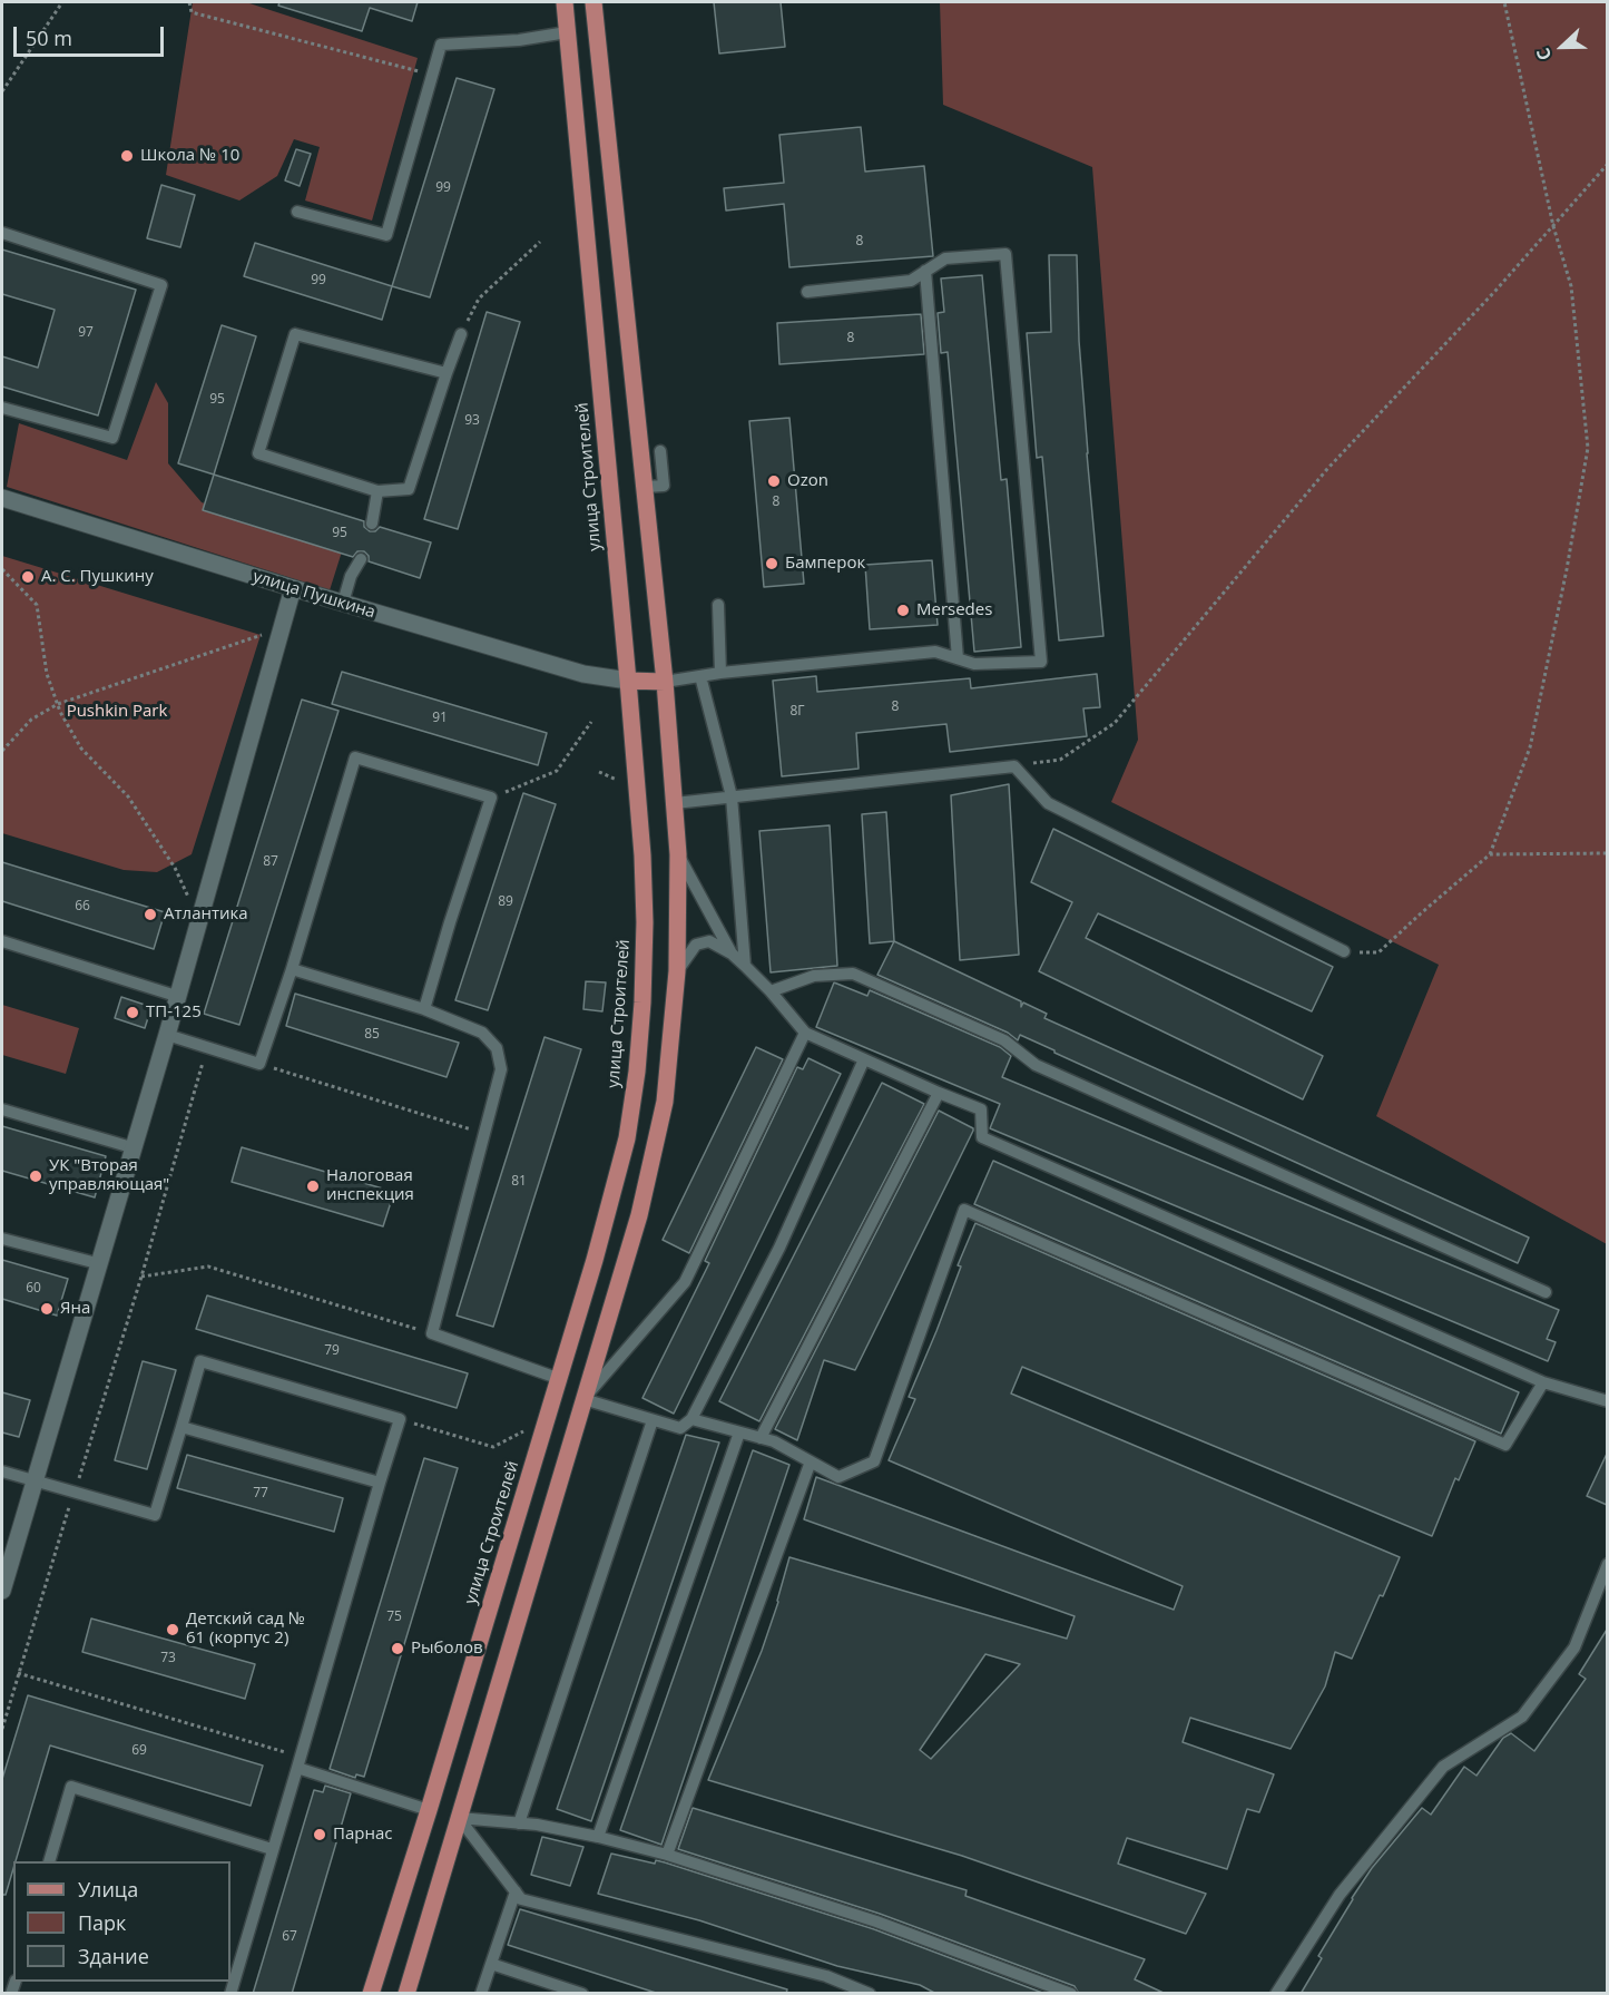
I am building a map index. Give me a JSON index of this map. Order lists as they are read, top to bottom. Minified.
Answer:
{"streets":{"main road":["улица Строителей"],"street":["улица Пушкина"]},"crossings":[["улица Строителей","улица Пушкина"]],"parks":["Pushkin Park"],"places":["Школа № 10","Ozon","Бамперок","А. С. Пушкину","Mersedes","Атлантика","ТП-125","УК \"Вторая управляющая\"","Налоговая инспекция","Яна","Детский сад № 61 (корпус 2)","Рыболов","Парнас"],"house_numbers":["99","8","99","97","8","95","93","8","95","8","8Г","91","87","89","66","85","81","60","79","77","75","73","69","67"],"legend":["Улица","Парк","Здание"],"scale_bar":"50 m","north":"left"}
